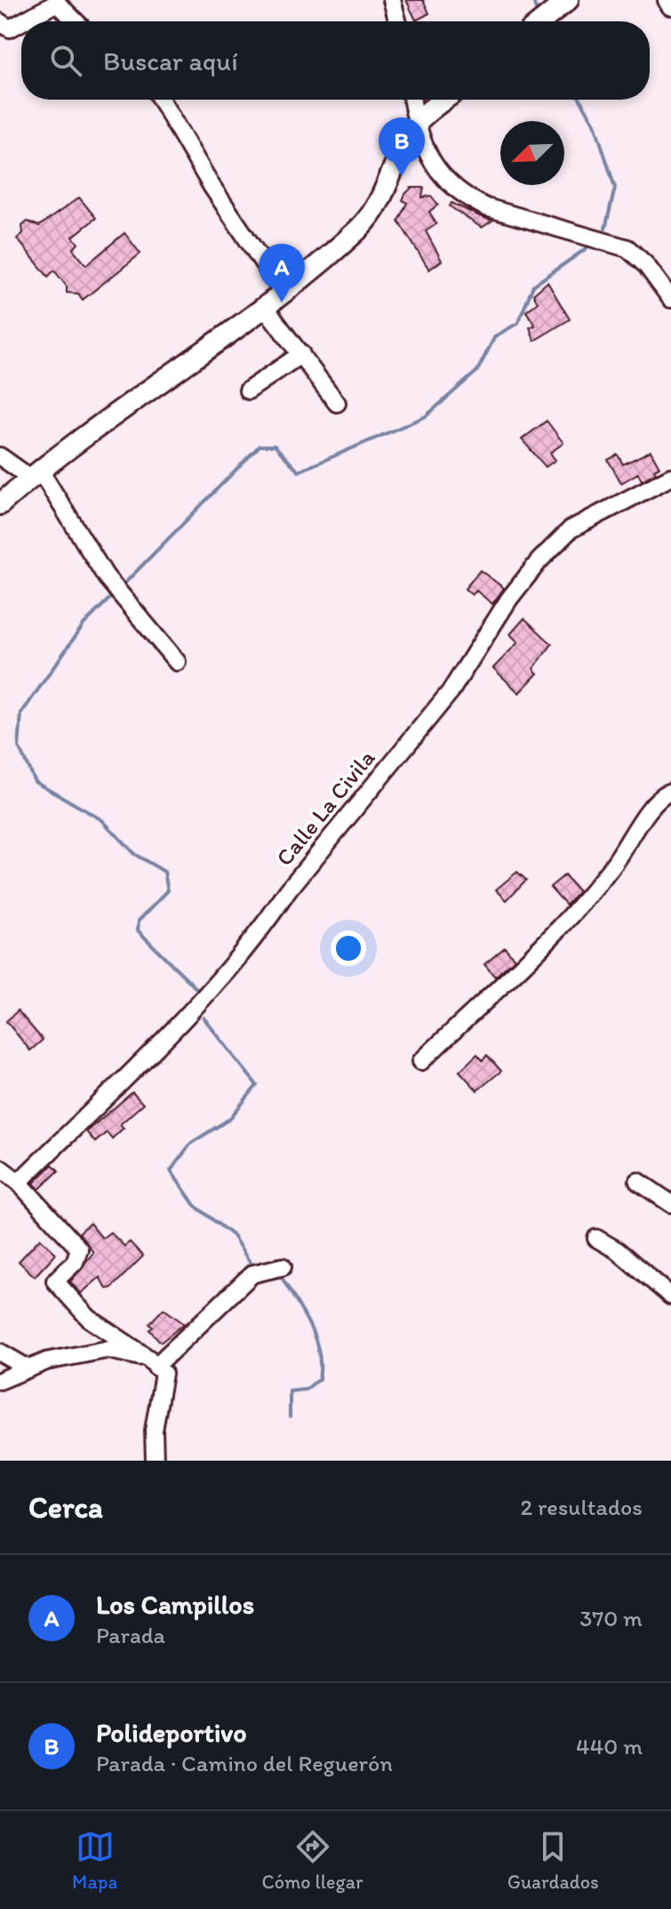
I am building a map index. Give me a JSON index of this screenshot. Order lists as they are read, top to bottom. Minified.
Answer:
{"streets":{"street":["Calle La Civila"]},"north":"bottom left","page":{"search":"Buscar aquí","pins":["B","A"],"heading":["Cerca","2 resultados"],"list":[{"mark":"A","name":"Los Campillos","note":"Parada","value":"370 m"},{"mark":"B","name":"Polideportivo","note":"Parada · Camino del Reguerón","value":"440 m"}],"nav":["Mapa","Cómo llegar","Guardados"]}}
